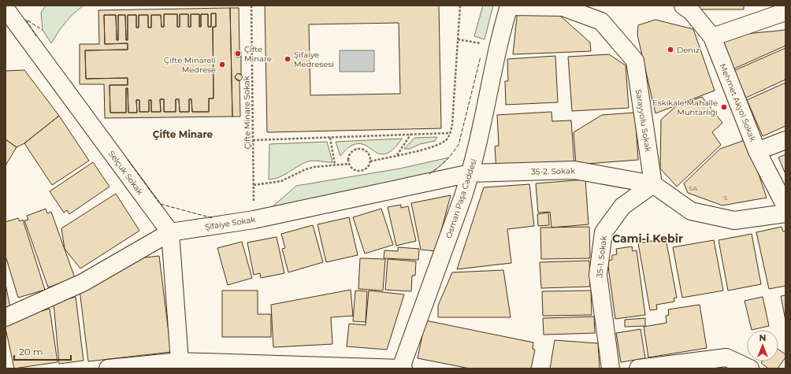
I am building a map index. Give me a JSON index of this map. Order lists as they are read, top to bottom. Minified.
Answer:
{"streets":{"street":["Mehmet Akyol Sokak","Sarayyolu Sokak","35-2. Sokak","Selçuk Sokak","Osman Paşa Caddesi","Şifaiye Sokak","35-1. Sokak"],"path":["Çifte Minare Sokak"]},"crossings":[["Çifte Minare Sokak","Şifaiye Sokak"],["Sarayyolu Sokak","35-2. Sokak"],["Sarayyolu Sokak","Osman Paşa Caddesi"],["Sarayyolu Sokak","35-1. Sokak"],["35-2. Sokak","Osman Paşa Caddesi"],["35-2. Sokak","Şifaiye Sokak"],["35-2. Sokak","35-1. Sokak"],["Selçuk Sokak","Şifaiye Sokak"],["Osman Paşa Caddesi","Şifaiye Sokak"]],"districts":["Çifte Minare","Cami-i Kebir"],"places":["Deniz","Çifte Minare","Şifaiye Medresesi","Çifte Minareli Medrese","Eskikale Mahalle Muhtarlığı"],"house_numbers":["5A","5"],"scale_bar":"20 m","north":"top"}
